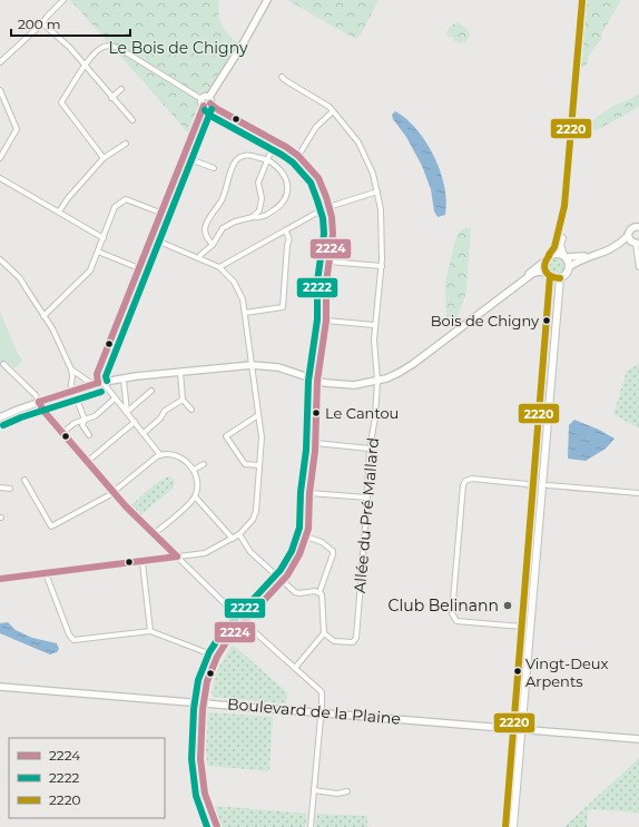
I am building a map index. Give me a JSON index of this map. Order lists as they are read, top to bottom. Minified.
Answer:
{"streets":{"main road":["Boulevard de la Plaine"],"street":["Allée du Pré Mallard"]},"parks":["Le Bois de Chigny"],"places":["Bois de Chigny","Le Cantou","Club Belinann","Vingt-Deux Arpents"],"lines":["transit line 2220","transit line 2224","transit line 2222"],"legend":["2224","2222","2220"],"scale_bar":"200 m"}
